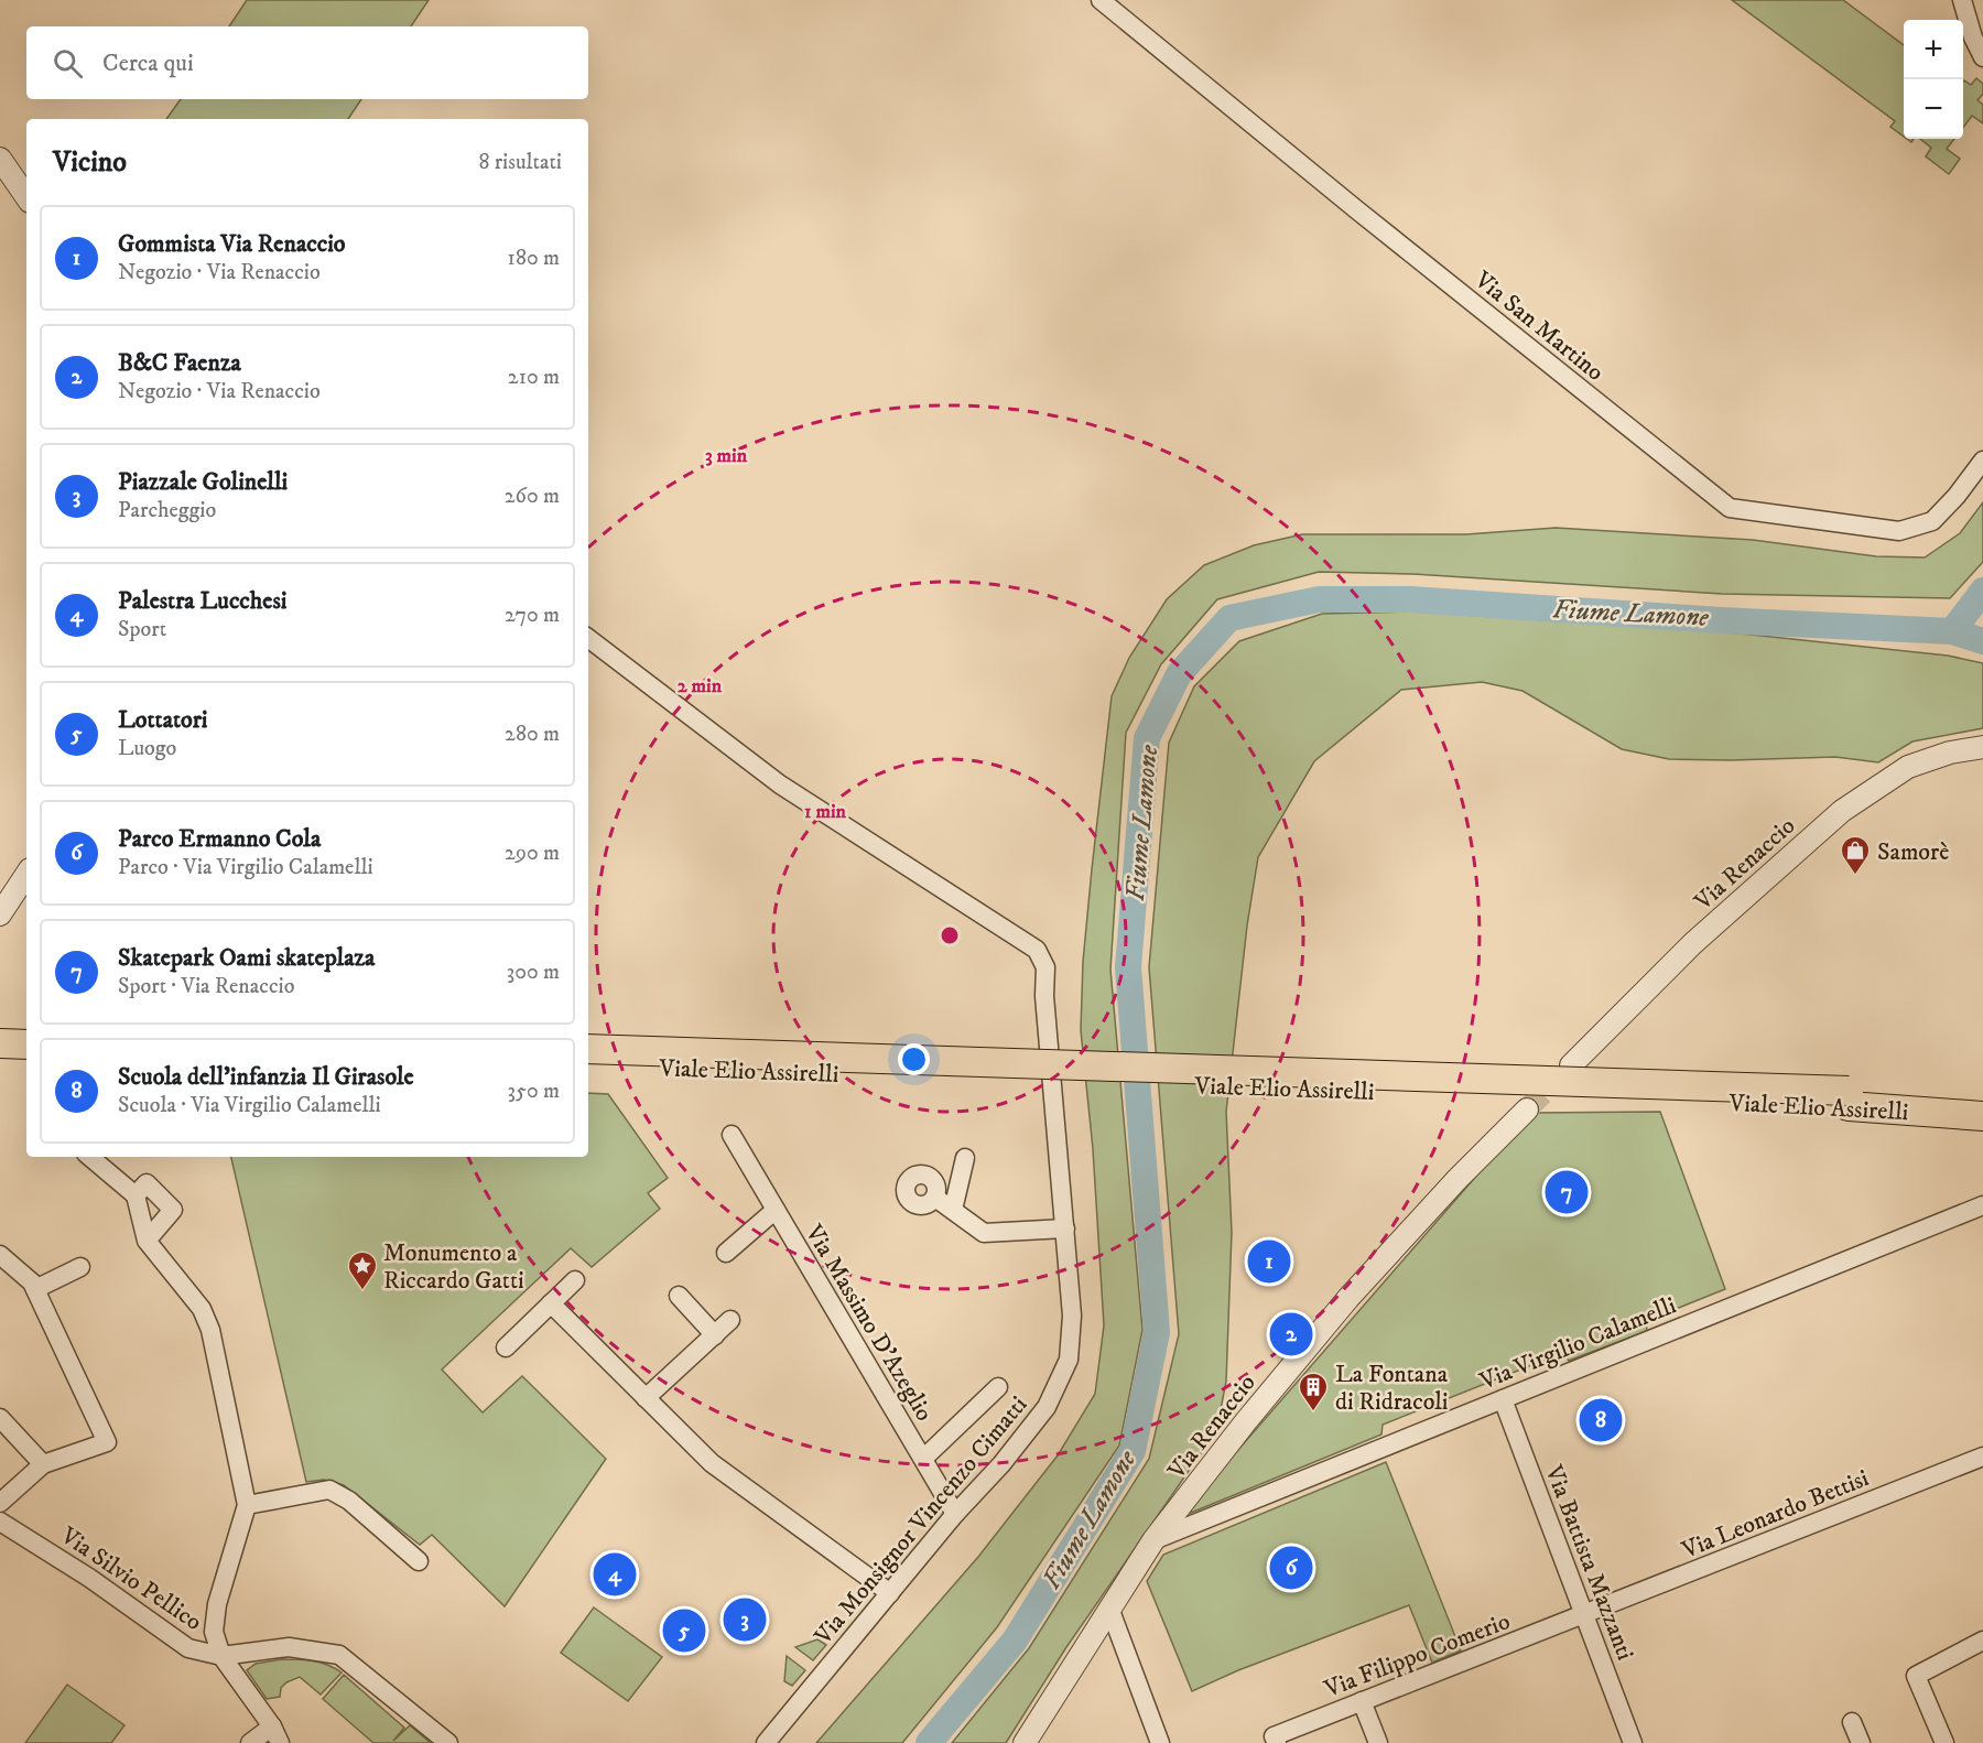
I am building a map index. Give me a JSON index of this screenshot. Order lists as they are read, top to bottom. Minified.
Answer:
{"streets":{"main road":["Viale Elio Assirelli"],"street":["Via San Martino","Via Renaccio","Via Massimo D'Azeglio","Via Virgilio Calamelli","Via Leonardo Bettisi","Via Monsignor Vincenzo Cimatti","Via Battista Mazzanti","Via Silvio Pellico","Via Filippo Comerio"]},"crossings":[["Via Renaccio","Via Virgilio Calamelli"],["Via Massimo D'Azeglio","Via Monsignor Vincenzo Cimatti"],["Via Virgilio Calamelli","Via Battista Mazzanti"],["Via Leonardo Bettisi","Via Battista Mazzanti"],["Via Leonardo Bettisi","Via Filippo Comerio"],["Via Battista Mazzanti","Via Filippo Comerio"]],"water":["Fiume Lamone"],"places":{"shop":["Samorè"],"place":["Monumento a Riccardo Gatti"],"building":["La Fontana di Ridracoli"]},"page":{"map_buttons":["+","−"],"search":"Cerca qui","heading":["Vicino","8 risultati"],"list":[{"mark":"1","name":"Gommista Via Renaccio","note":"Negozio · Via Renaccio","value":"180 m"},{"mark":"2","name":"B&C Faenza","note":"Negozio · Via Renaccio","value":"210 m"},{"mark":"3","name":"Piazzale Golinelli","note":"Parcheggio","value":"260 m"},{"mark":"4","name":"Palestra Lucchesi","note":"Sport","value":"270 m"},{"mark":"5","name":"Lottatori","note":"Luogo","value":"280 m"},{"mark":"6","name":"Parco Ermanno Cola","note":"Parco · Via Virgilio Calamelli","value":"290 m"},{"mark":"7","name":"Skatepark Oami skateplaza","note":"Sport · Via Renaccio","value":"300 m"},{"mark":"8","name":"Scuola dell'infanzia Il Girasole","note":"Scuola · Via Virgilio Calamelli","value":"350 m"}],"pins":["7","1","2","8","6","4","3","5"]},"rings":["3 min","2 min","1 min"]}
